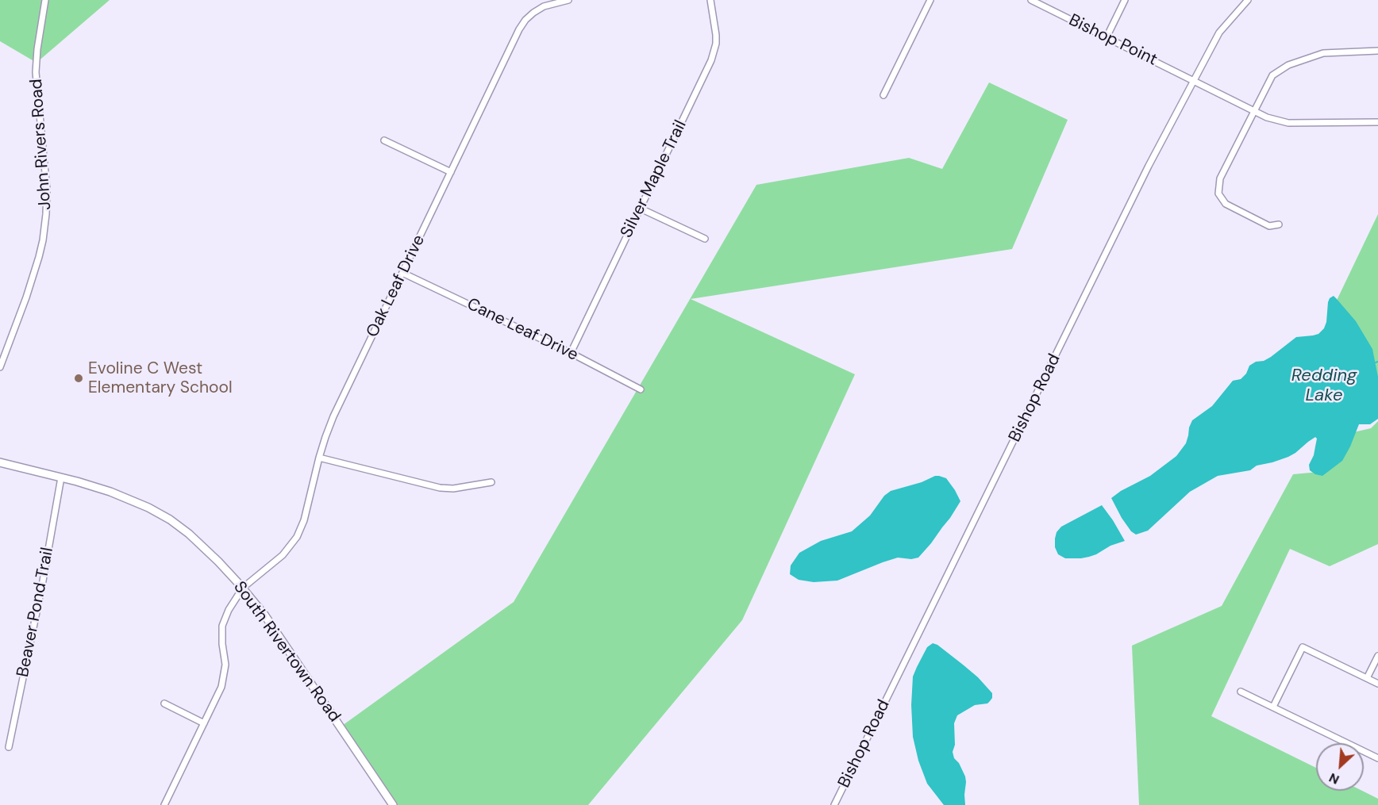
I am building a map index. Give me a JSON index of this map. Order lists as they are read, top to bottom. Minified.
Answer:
{"streets":{"main road":["South Rivertown Road"],"street":["Bishop Point","John Rivers Road","Silver Maple Trail","Oak Leaf Drive","Cane Leaf Drive","Bishop Road","Beaver Pond Trail"]},"crossings":[["Bishop Point","Bishop Road"],["Silver Maple Trail","Cane Leaf Drive"],["Oak Leaf Drive","Cane Leaf Drive"],["Oak Leaf Drive","South Rivertown Road"],["Beaver Pond Trail","South Rivertown Road"]],"water":["Redding Lake"],"places":["Evoline C West Elementary School"],"north":"bottom left"}
